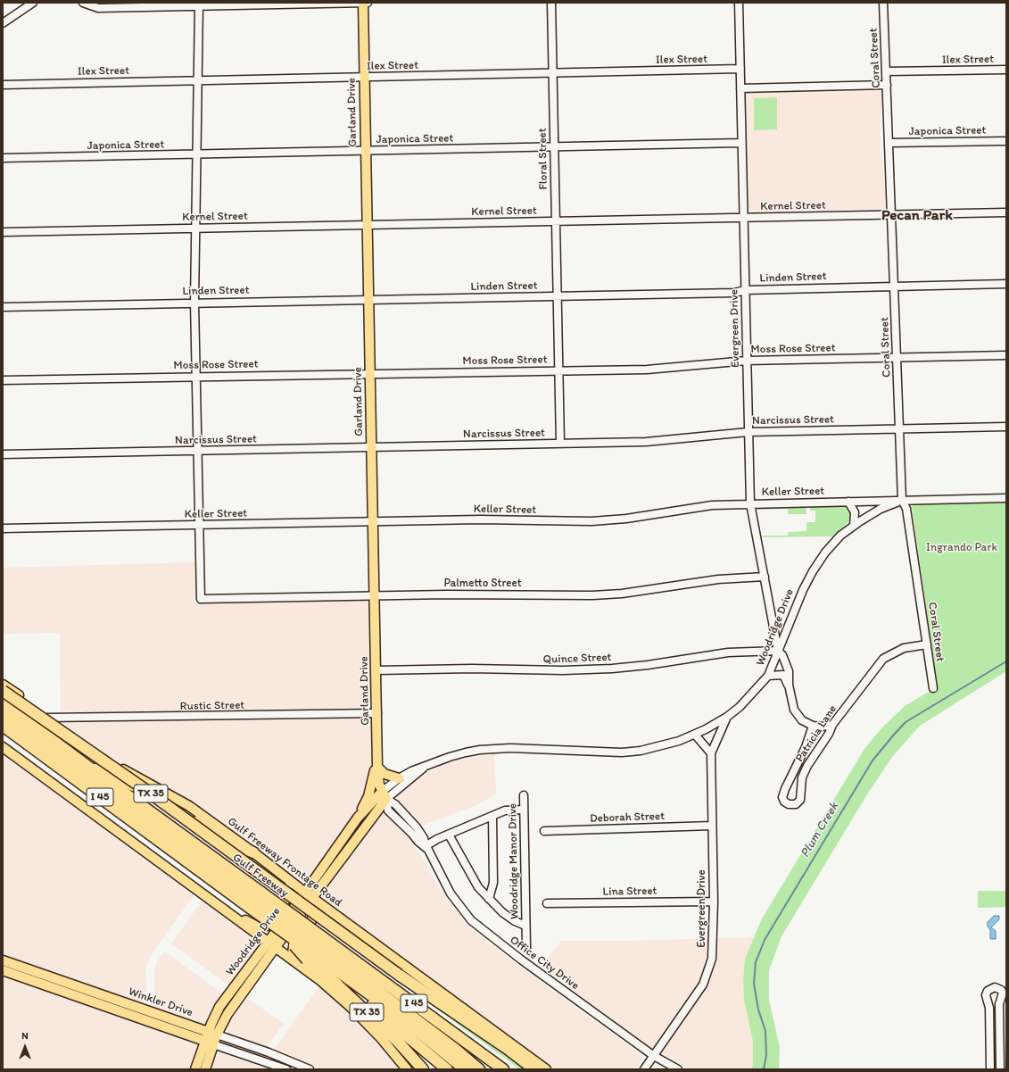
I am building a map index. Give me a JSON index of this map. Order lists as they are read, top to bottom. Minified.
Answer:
{"streets":{"highway":["TX 35","I 45","Gulf Freeway"],"main road":["Garland Drive","Woodridge Drive","Gulf Freeway Frontage Road","Winkler Drive"],"street":["Coral Street","Ilex Street","Japonica Street","Floral Street","Kernel Street","Linden Street","Evergreen Drive","Moss Rose Street","Narcissus Street","Keller Street","Palmetto Street","Quince Street","Rustic Street","Patricia Lane","Deborah Street","Woodridge Manor Drive","Lina Street","Office City Drive"]},"crossings":[["Coral Street","Ilex Street"],["Coral Street","Japonica Street"],["Coral Street","Kernel Street"],["Coral Street","Linden Street"],["Coral Street","Moss Rose Street"],["Coral Street","Narcissus Street"],["Coral Street","Keller Street"],["Coral Street","Woodridge Drive"],["Coral Street","Patricia Lane"],["Ilex Street","Garland Drive"],["Ilex Street","Floral Street"],["Ilex Street","Evergreen Drive"],["Garland Drive","Japonica Street"],["Garland Drive","Kernel Street"],["Garland Drive","Linden Street"],["Garland Drive","Moss Rose Street"],["Garland Drive","Narcissus Street"],["Garland Drive","Keller Street"],["Garland Drive","Palmetto Street"],["Garland Drive","Woodridge Drive"],["Garland Drive","Quince Street"],["Garland Drive","Rustic Street"],["Garland Drive","Office City Drive"],["Japonica Street","Floral Street"],["Japonica Street","Evergreen Drive"],["Floral Street","Kernel Street"],["Floral Street","Linden Street"],["Floral Street","Moss Rose Street"],["Floral Street","Narcissus Street"],["Kernel Street","Evergreen Drive"],["Linden Street","Evergreen Drive"],["Evergreen Drive","Moss Rose Street"],["Evergreen Drive","Narcissus Street"],["Evergreen Drive","Keller Street"],["Evergreen Drive","Palmetto Street"],["Evergreen Drive","Woodridge Drive"],["Evergreen Drive","Quince Street"],["Evergreen Drive","Deborah Street"],["Evergreen Drive","Lina Street"],["Evergreen Drive","Office City Drive"],["Keller Street","Palmetto Street"],["Keller Street","Woodridge Drive"],["Woodridge Drive","Quince Street"],["Woodridge Drive","Gulf Freeway Frontage Road"],["Woodridge Drive","Office City Drive"],["Woodridge Drive","Winkler Drive"],["Rustic Street","Gulf Freeway Frontage Road"],["TX 35","Gulf Freeway"]],"districts":["Pecan Park"],"water":["Plum Creek"],"parks":["Ingrando Park"],"north":"top"}
